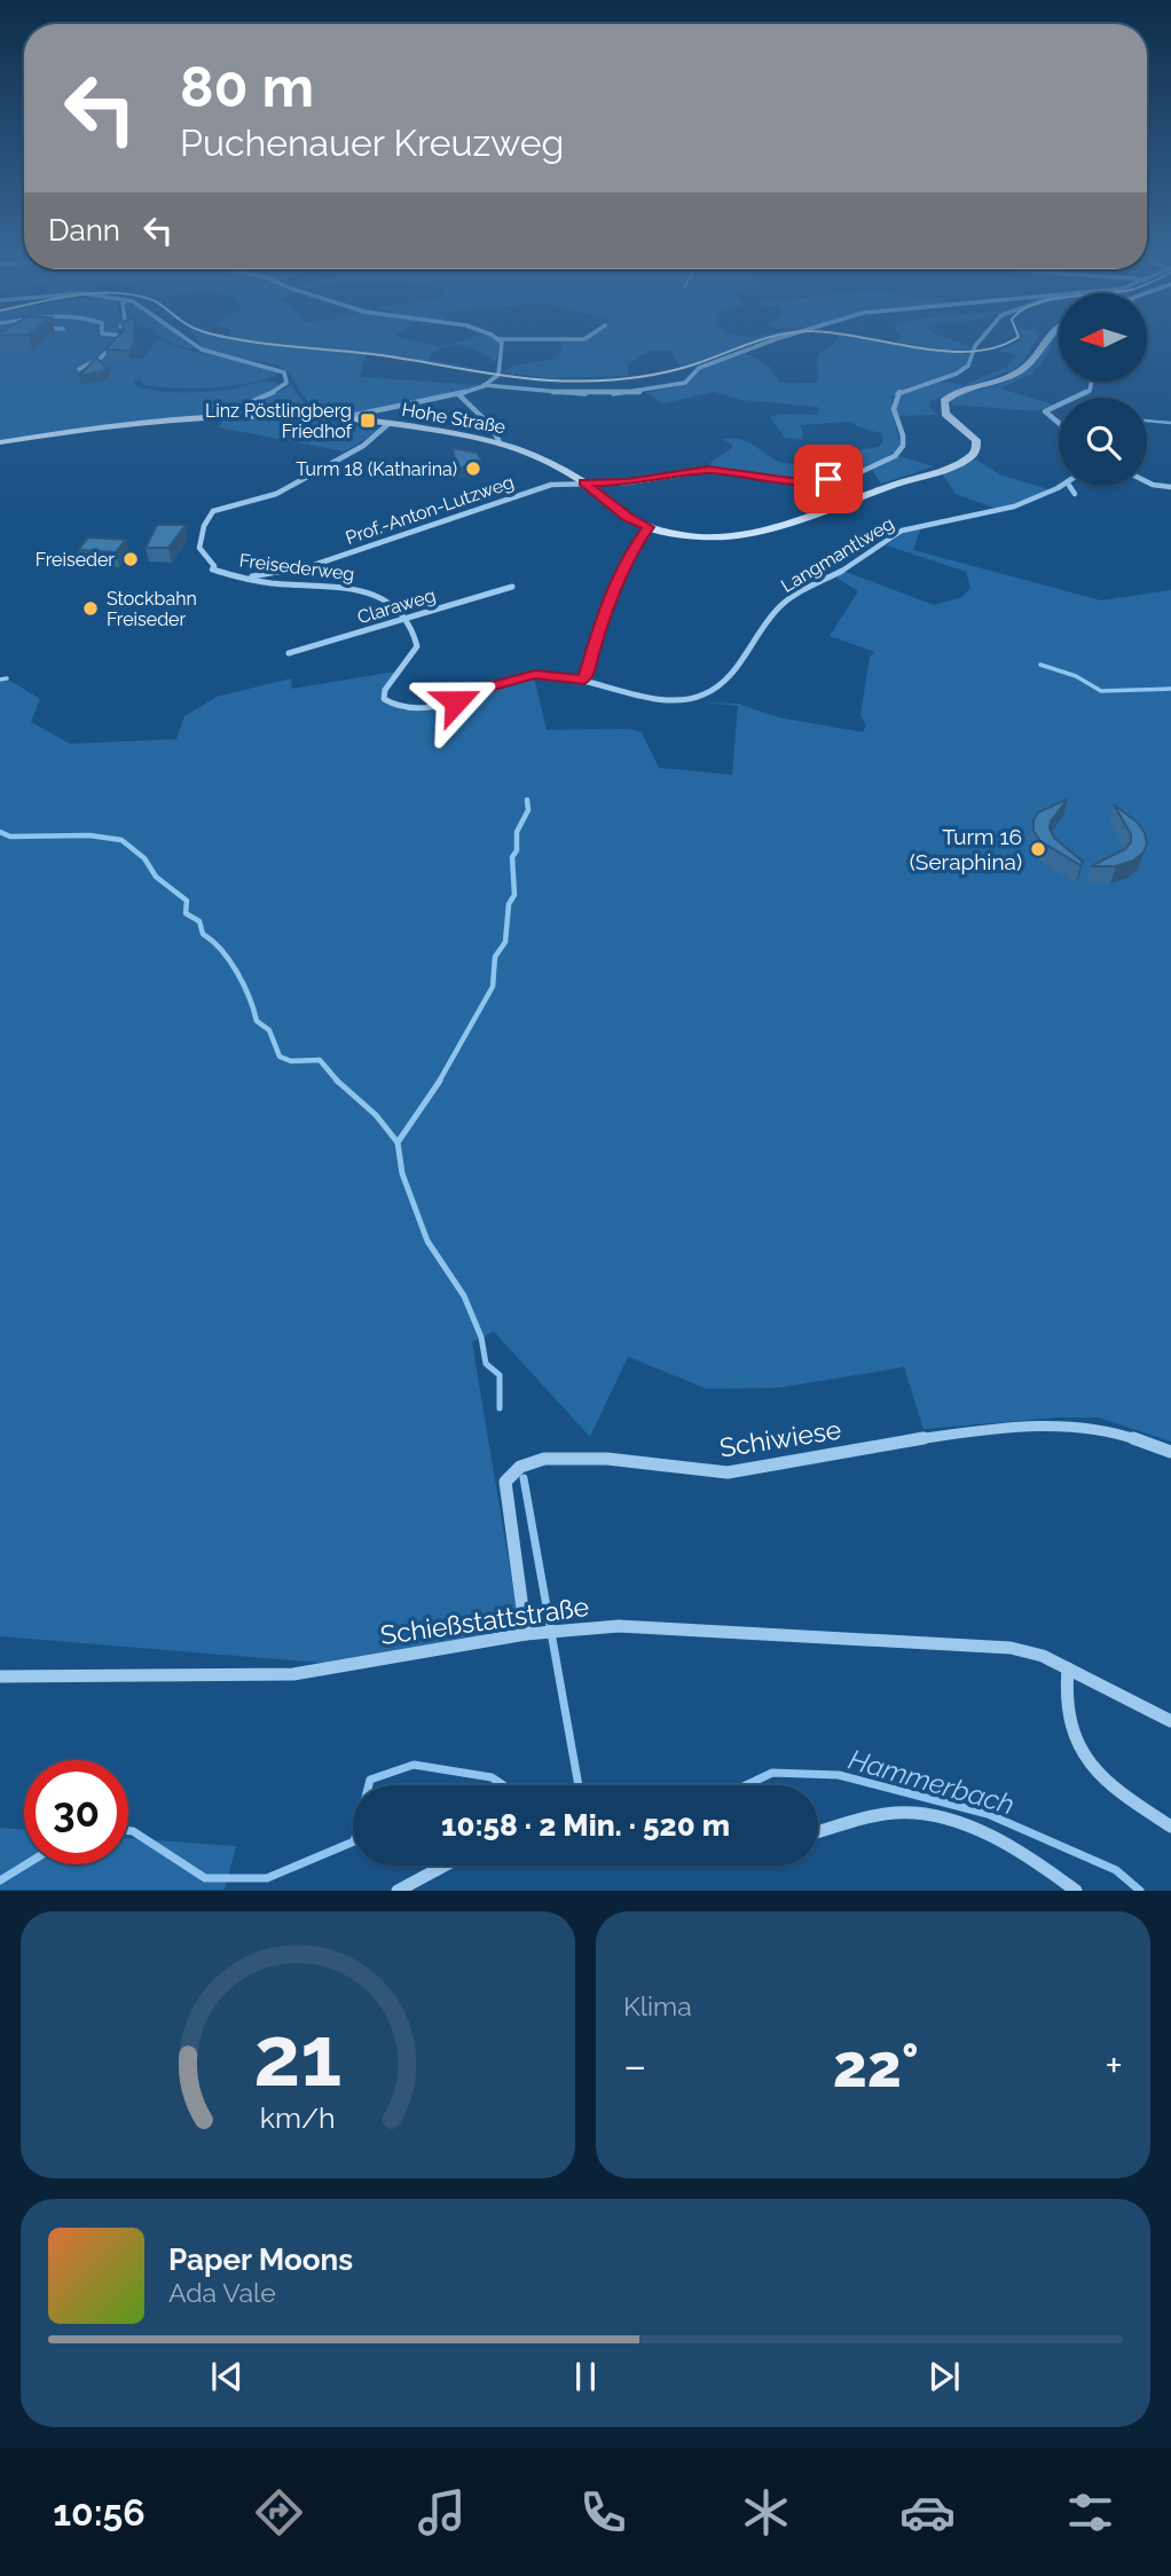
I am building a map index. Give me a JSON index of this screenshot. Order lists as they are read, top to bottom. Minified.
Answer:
{"streets":{"main road":["Hohe Straße"],"street":["Prof.-Anton-Lutzweg","Langmantlweg","Freisederweg","Claraweg","Schiwiese","Schießstattstraße"]},"crossings":[["Hohe Straße","Prof.-Anton-Lutzweg"],["Hohe Straße","Freisederweg"],["Prof.-Anton-Lutzweg","Freisederweg"],["Freisederweg","Claraweg"],["Schiwiese","Schießstattstraße"]],"water":["Hammerbach"],"places":{"transit":["Linz Pöstlingberg Friedhof"],"other":["Turm 18 (Katharina)","Freiseder","Stockbahn Freiseder","Turm 16 (Seraphina)"]},"north":"left","page":{"turn":["80 m","Puchenauer Kreuzweg"],"then":"Dann","limit":"30","trip":"10:58 · 2 Min. · 520 m","tile":"Klima","heat":["−","22°","+"],"song":["Paper Moons","Ada Vale"],"tabs":"10:56","gauge":["21","km/h"]}}
